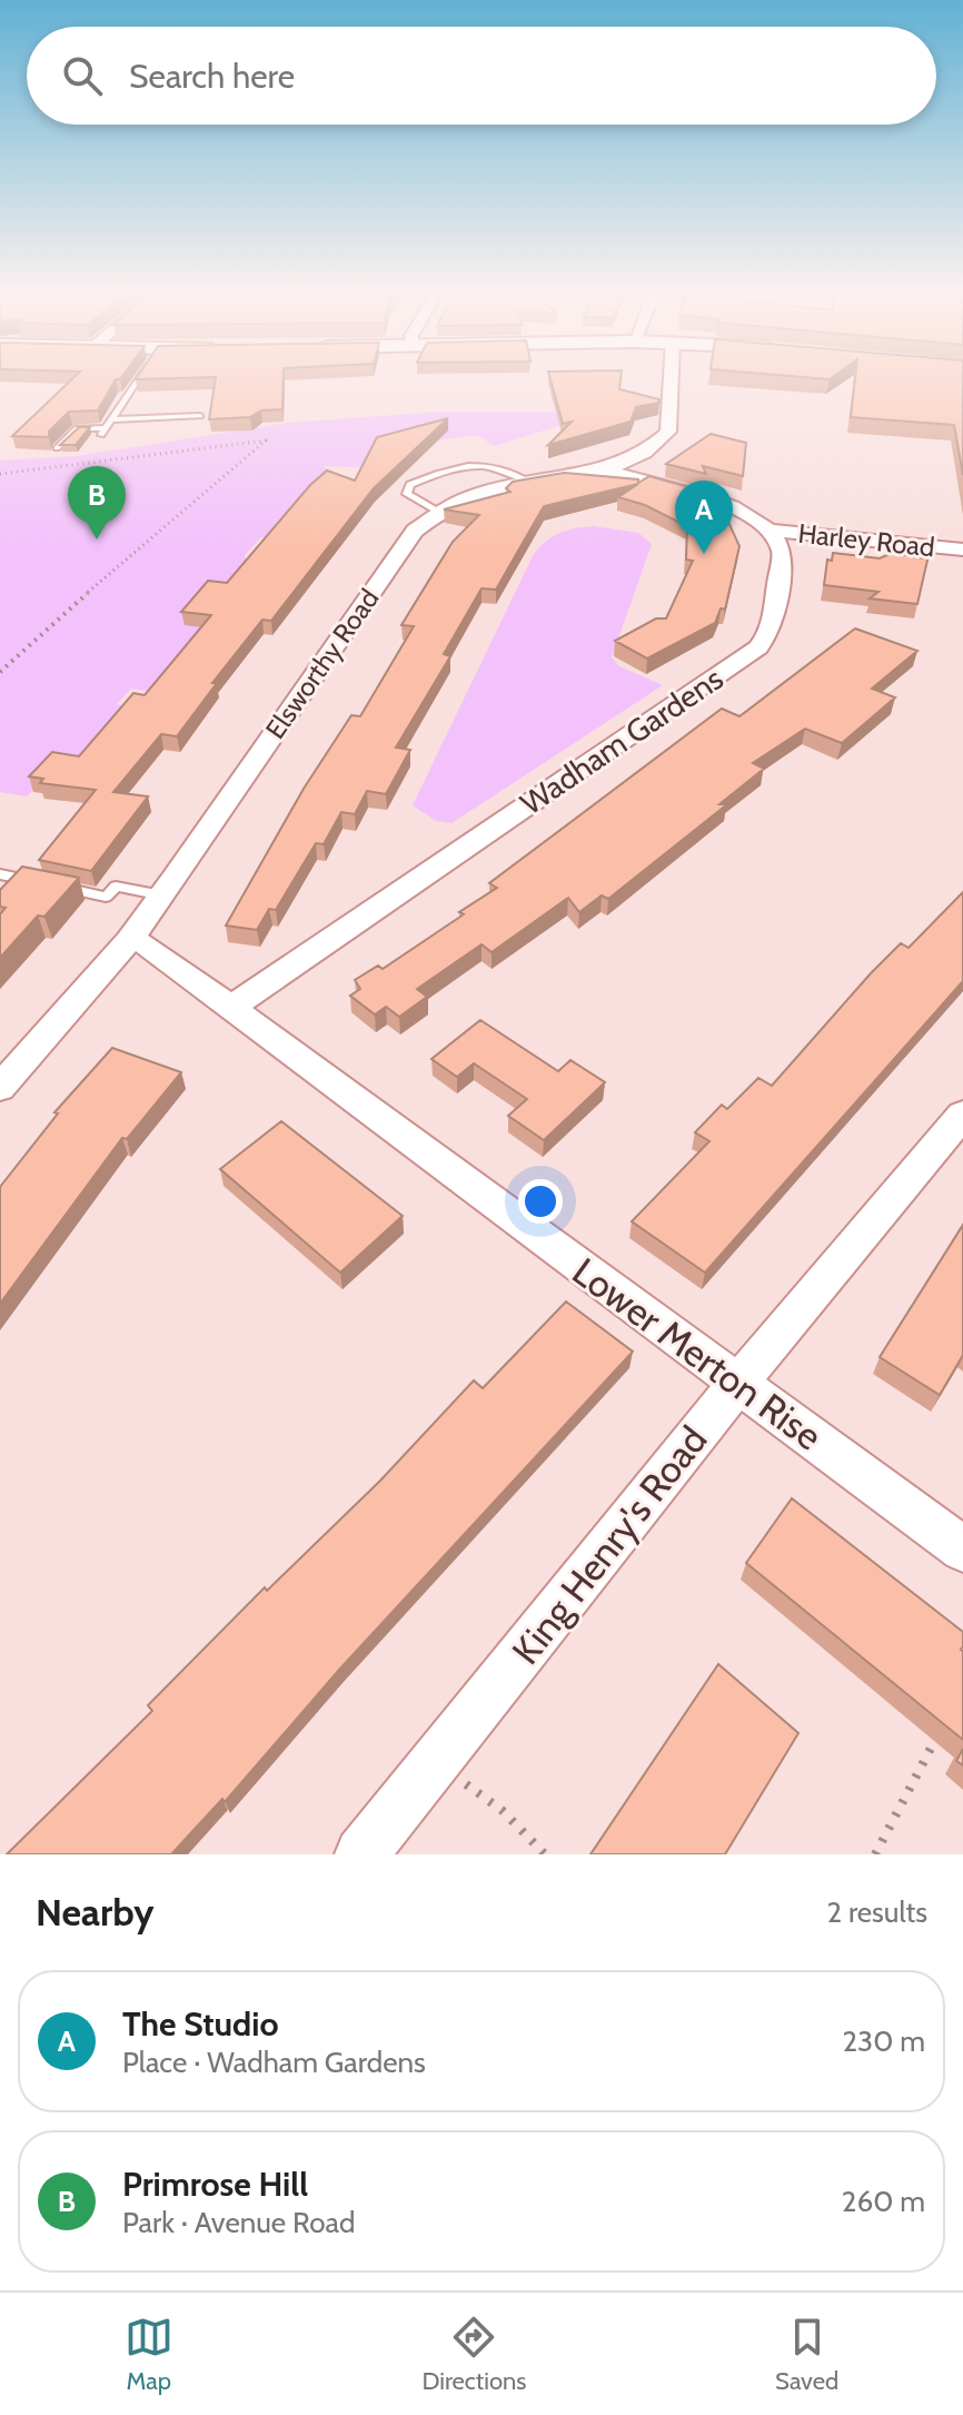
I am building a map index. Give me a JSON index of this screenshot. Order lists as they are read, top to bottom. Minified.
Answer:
{"streets":{"street":["Harley Road","Elsworthy Road","Wadham Gardens","Lower Merton Rise","King Henry's Road"]},"crossings":[["Harley Road","Wadham Gardens"],["Elsworthy Road","Lower Merton Rise"],["Wadham Gardens","Lower Merton Rise"],["Lower Merton Rise","King Henry's Road"]],"page":{"search":"Search here","pins":["B","A"],"heading":["Nearby","2 results"],"list":[{"mark":"A","name":"The Studio","note":"Place · Wadham Gardens","value":"230 m"},{"mark":"B","name":"Primrose Hill","note":"Park · Avenue Road","value":"260 m"}],"nav":["Map","Directions","Saved"]}}
